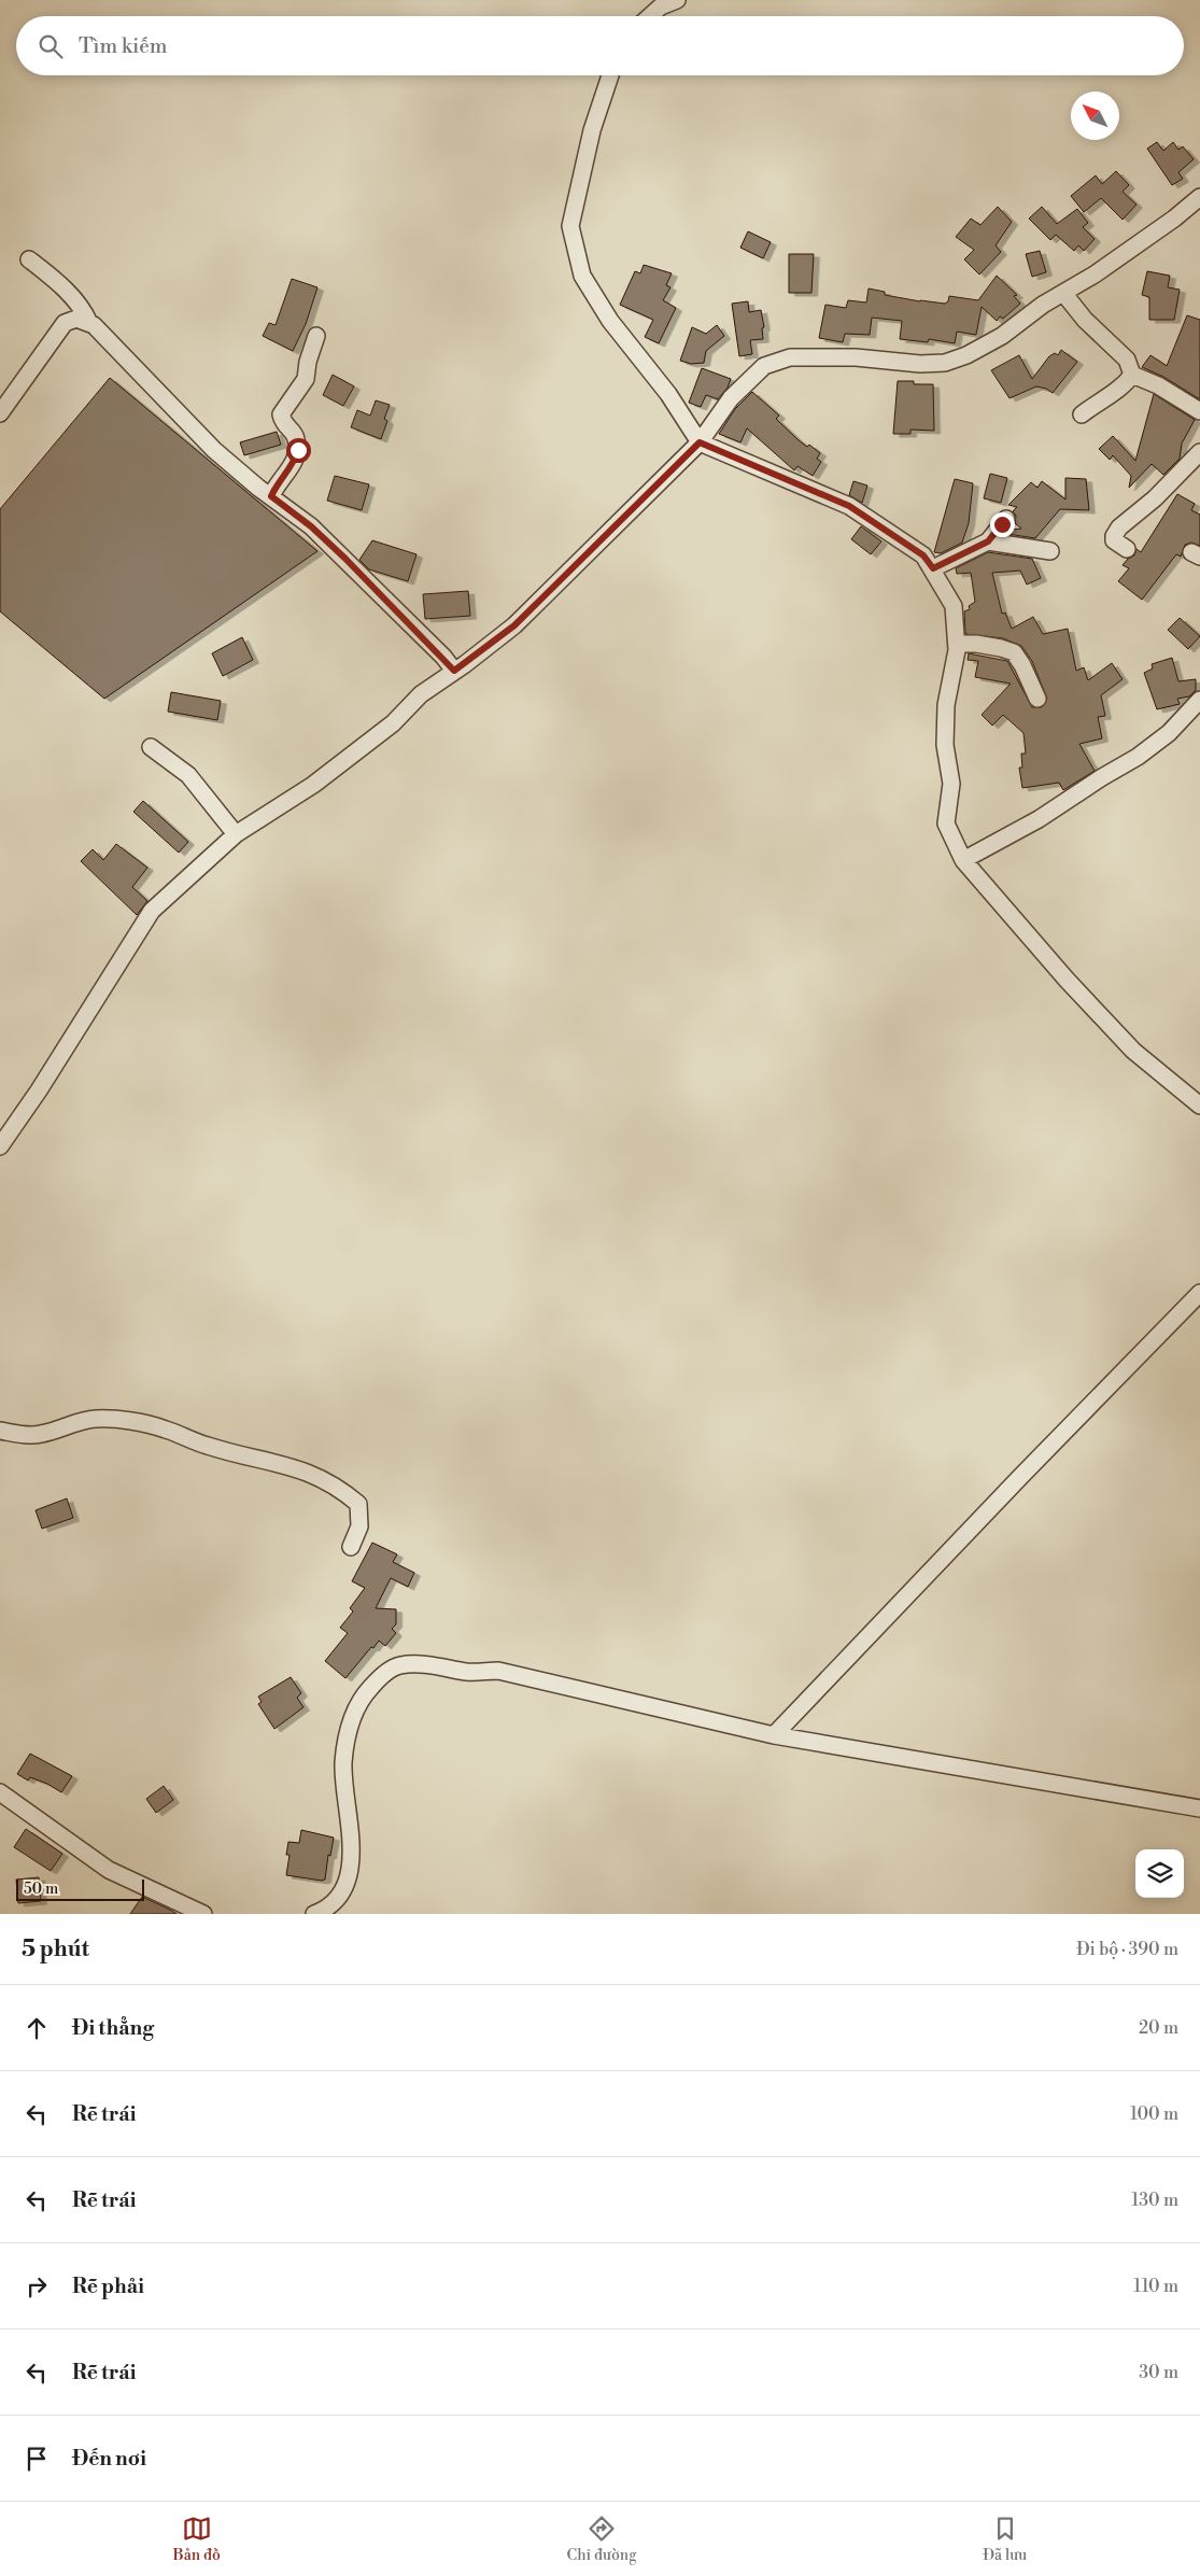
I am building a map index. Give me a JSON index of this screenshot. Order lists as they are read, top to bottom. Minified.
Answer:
{"scale_bar":"50 m","north":"top left","page":{"search":"Tìm kiếm","scale":"50 m","heading":["5 phút","Đi bộ · 390 m"],"list":[["Đi thẳng","20 m"],["Rẽ trái","100 m"],["Rẽ trái","130 m"],["Rẽ phải","110 m"],["Rẽ trái","30 m"],"Đến nơi"],"nav":["Bản đồ","Chỉ đường","Đã lưu"]}}
